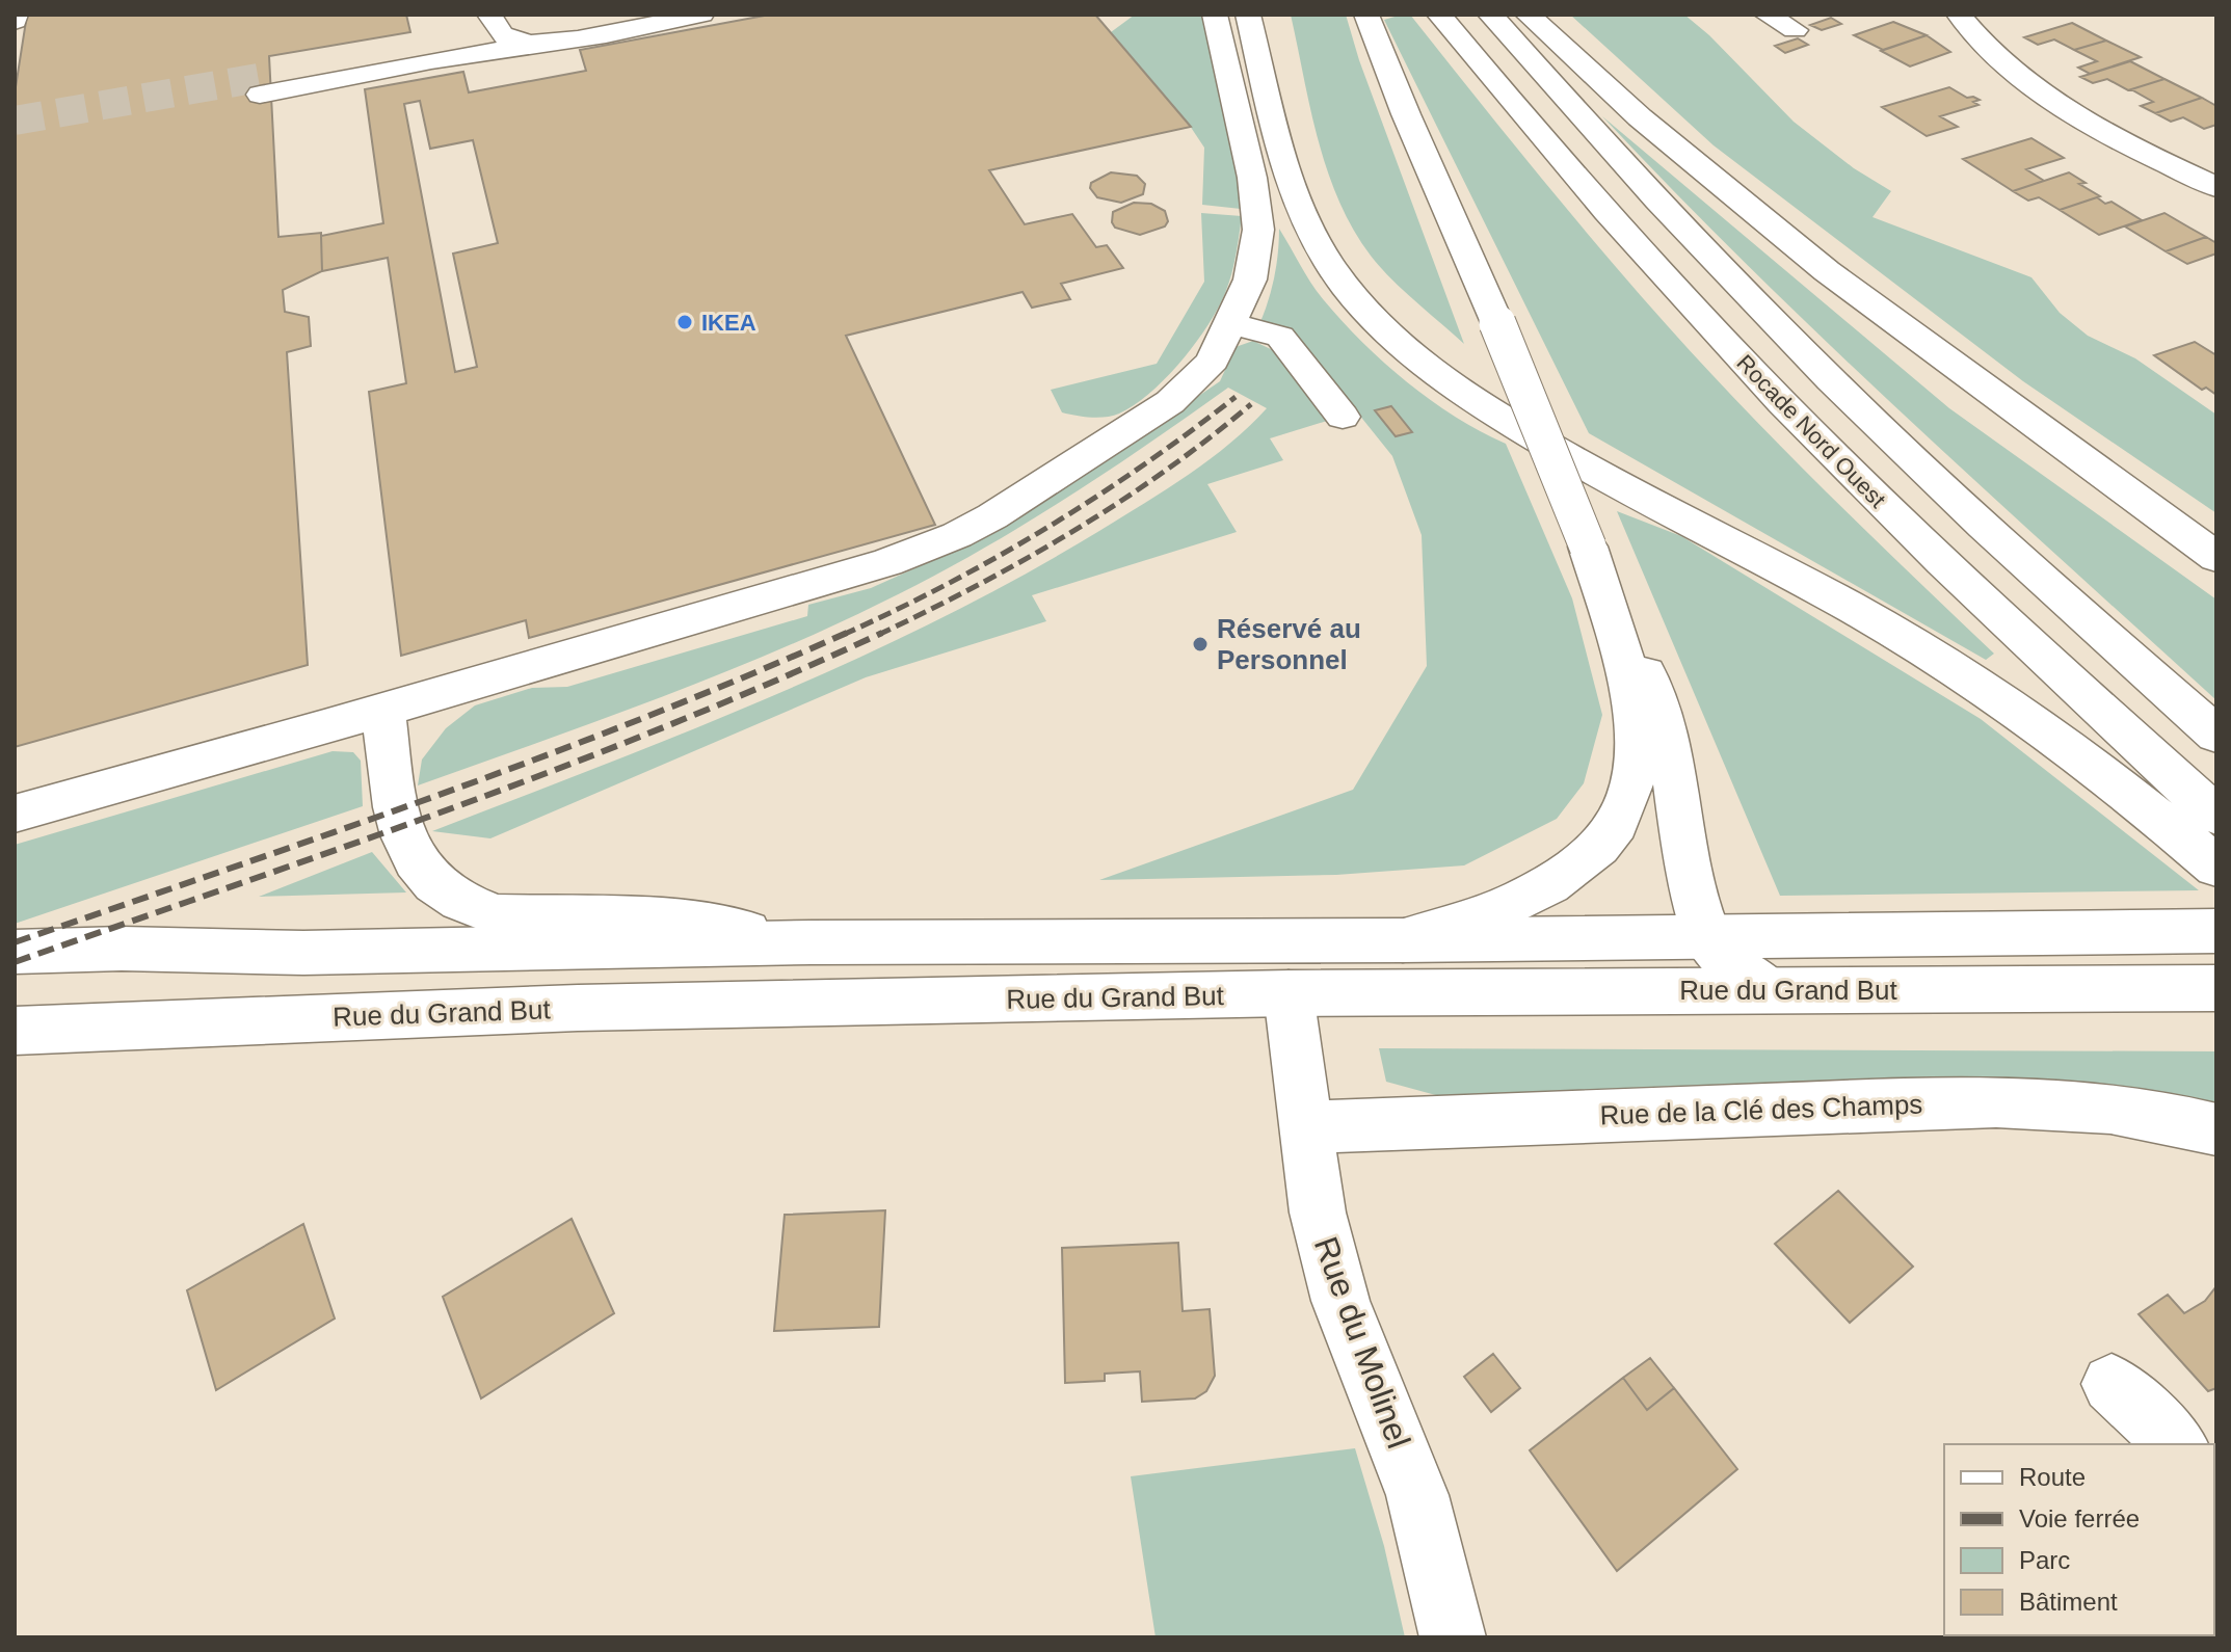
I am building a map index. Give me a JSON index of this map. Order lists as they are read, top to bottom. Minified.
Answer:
{"streets":{"main road":["Rocade Nord Ouest","Rue du Grand But","Rue de la Clé des Champs","Rue du Molinel"]},"crossings":[["Rue du Grand But","Rue du Molinel"],["Rue de la Clé des Champs","Rue du Molinel"]],"places":["IKEA","Réservé au Personnel"],"legend":["Route","Voie ferrée","Parc","Bâtiment"]}
